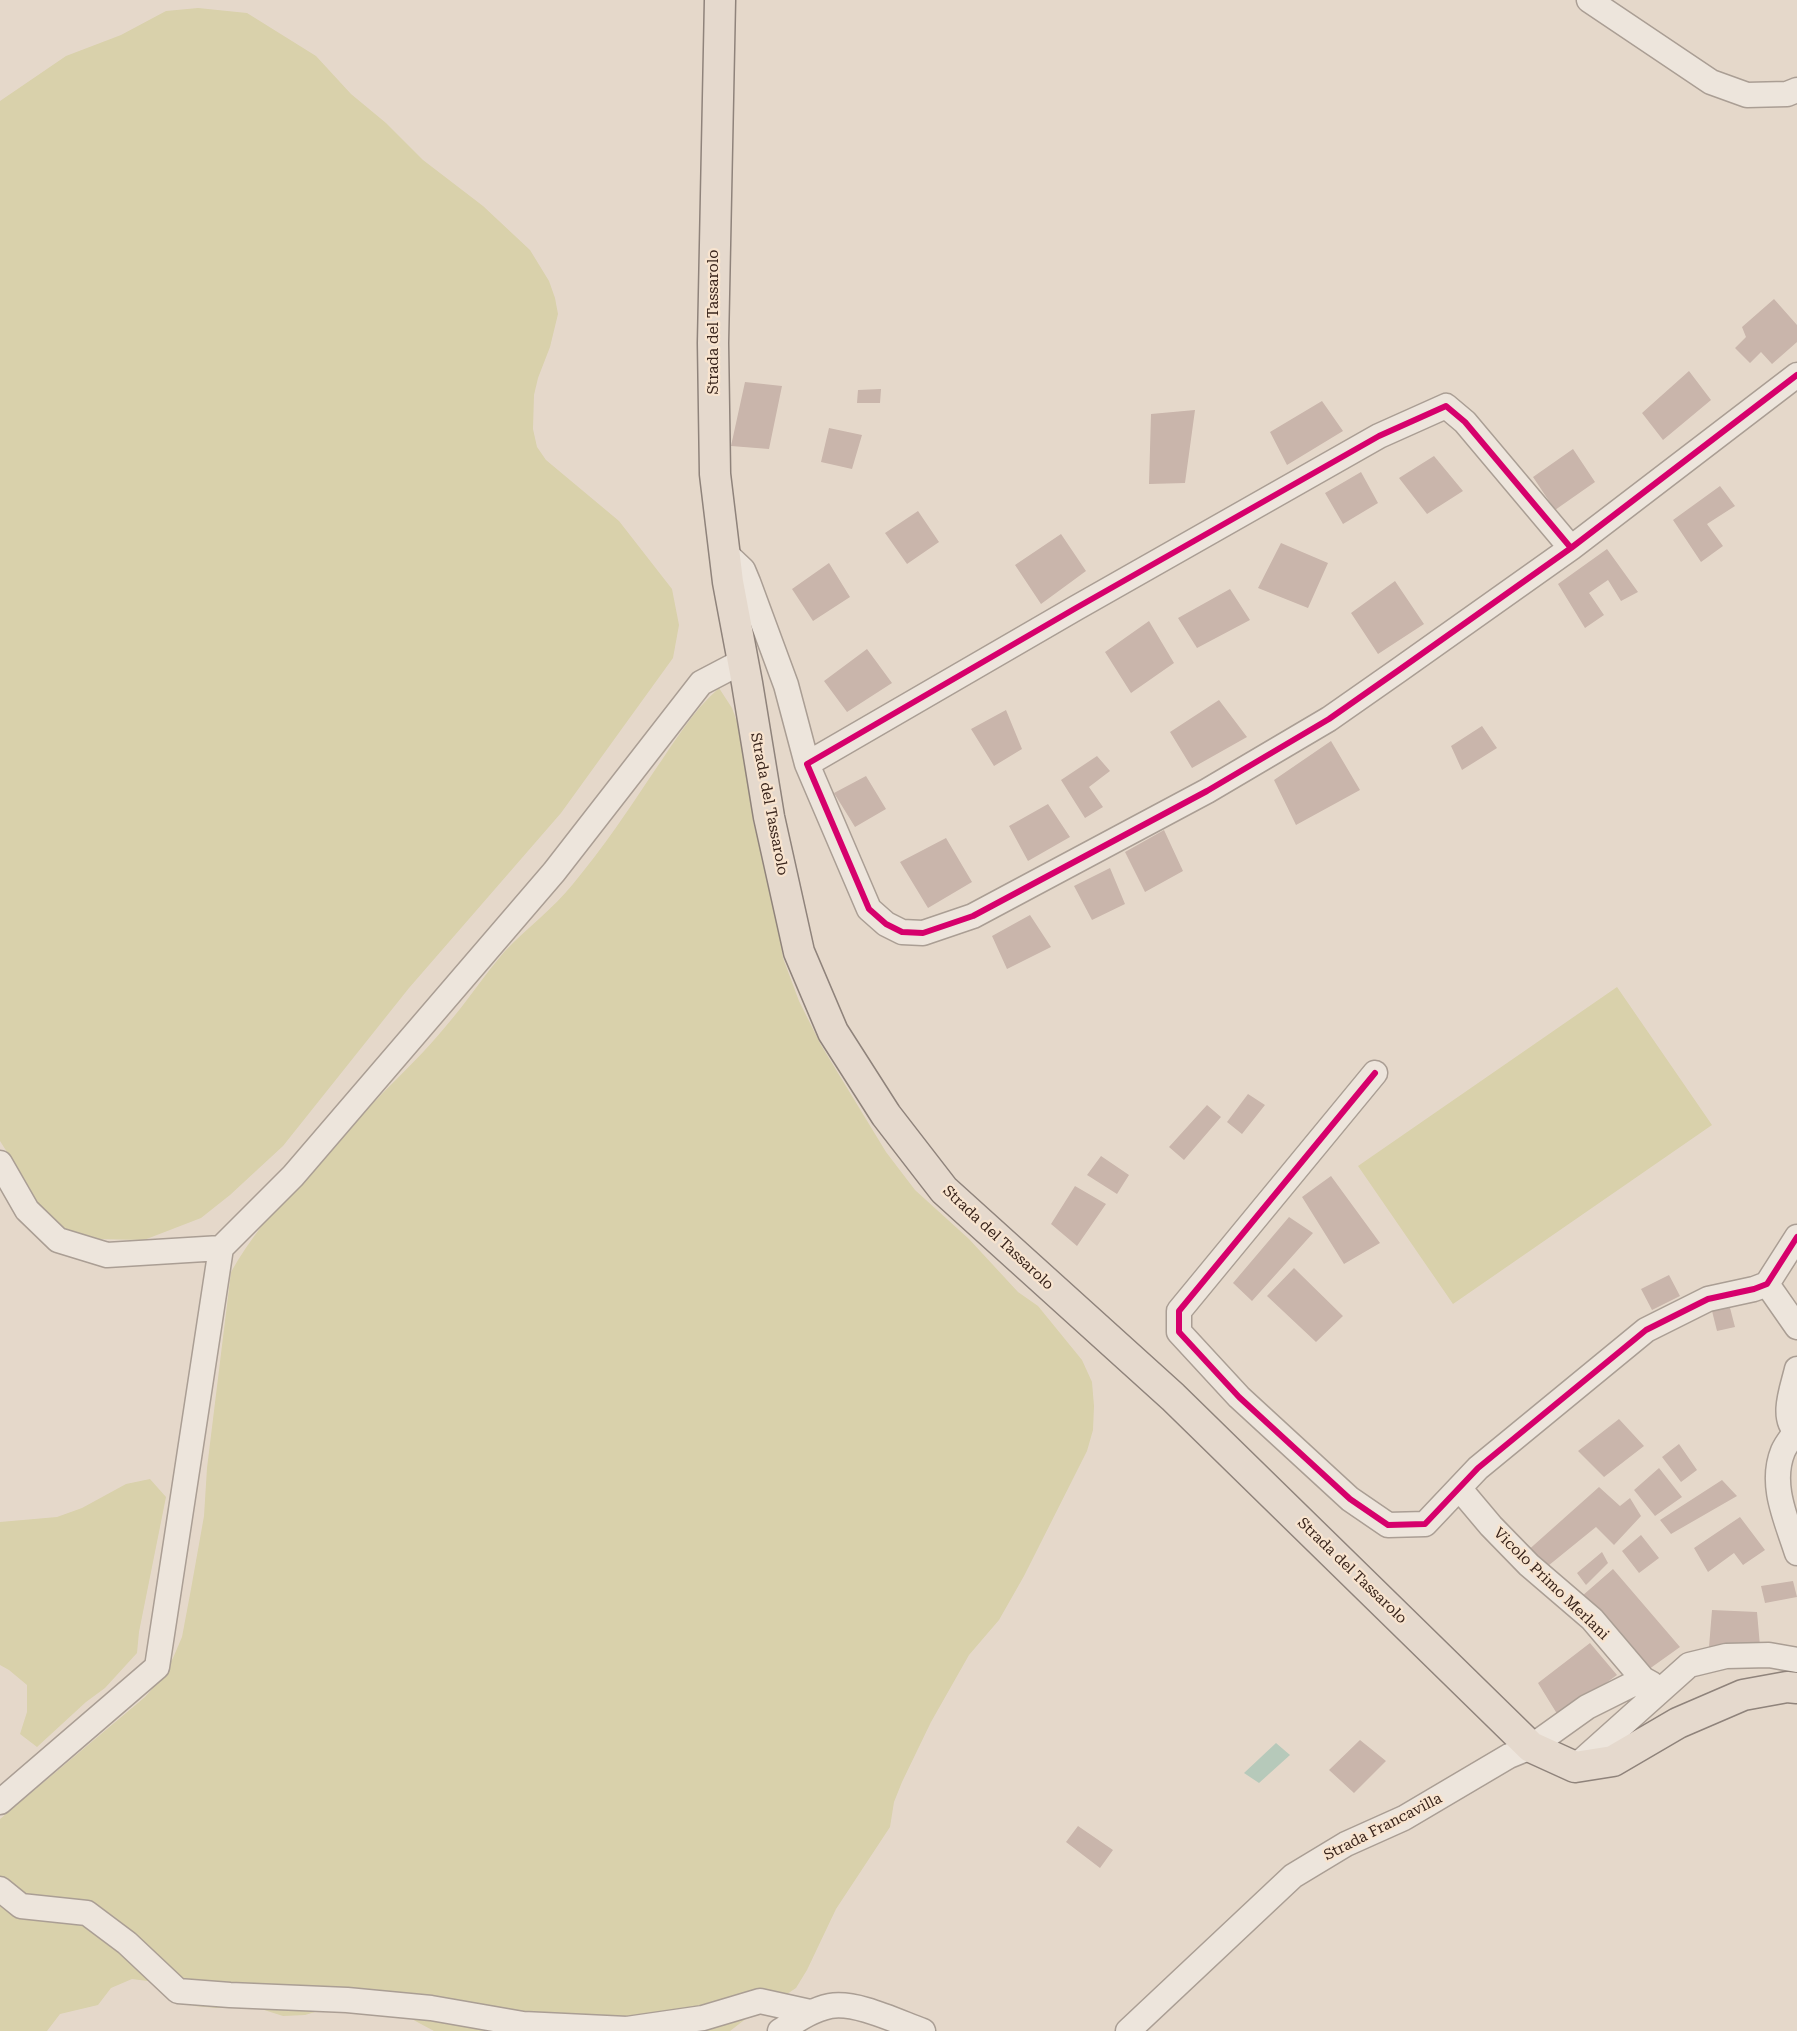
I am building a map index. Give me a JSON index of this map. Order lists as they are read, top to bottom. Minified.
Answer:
{"streets":{"main road":["Strada del Tassarolo"],"street":["Vicolo Primo Merlani","Strada Francavilla"]},"crossings":[["Strada del Tassarolo","Strada Francavilla"],["Vicolo Primo Merlani","Strada Francavilla"]]}
